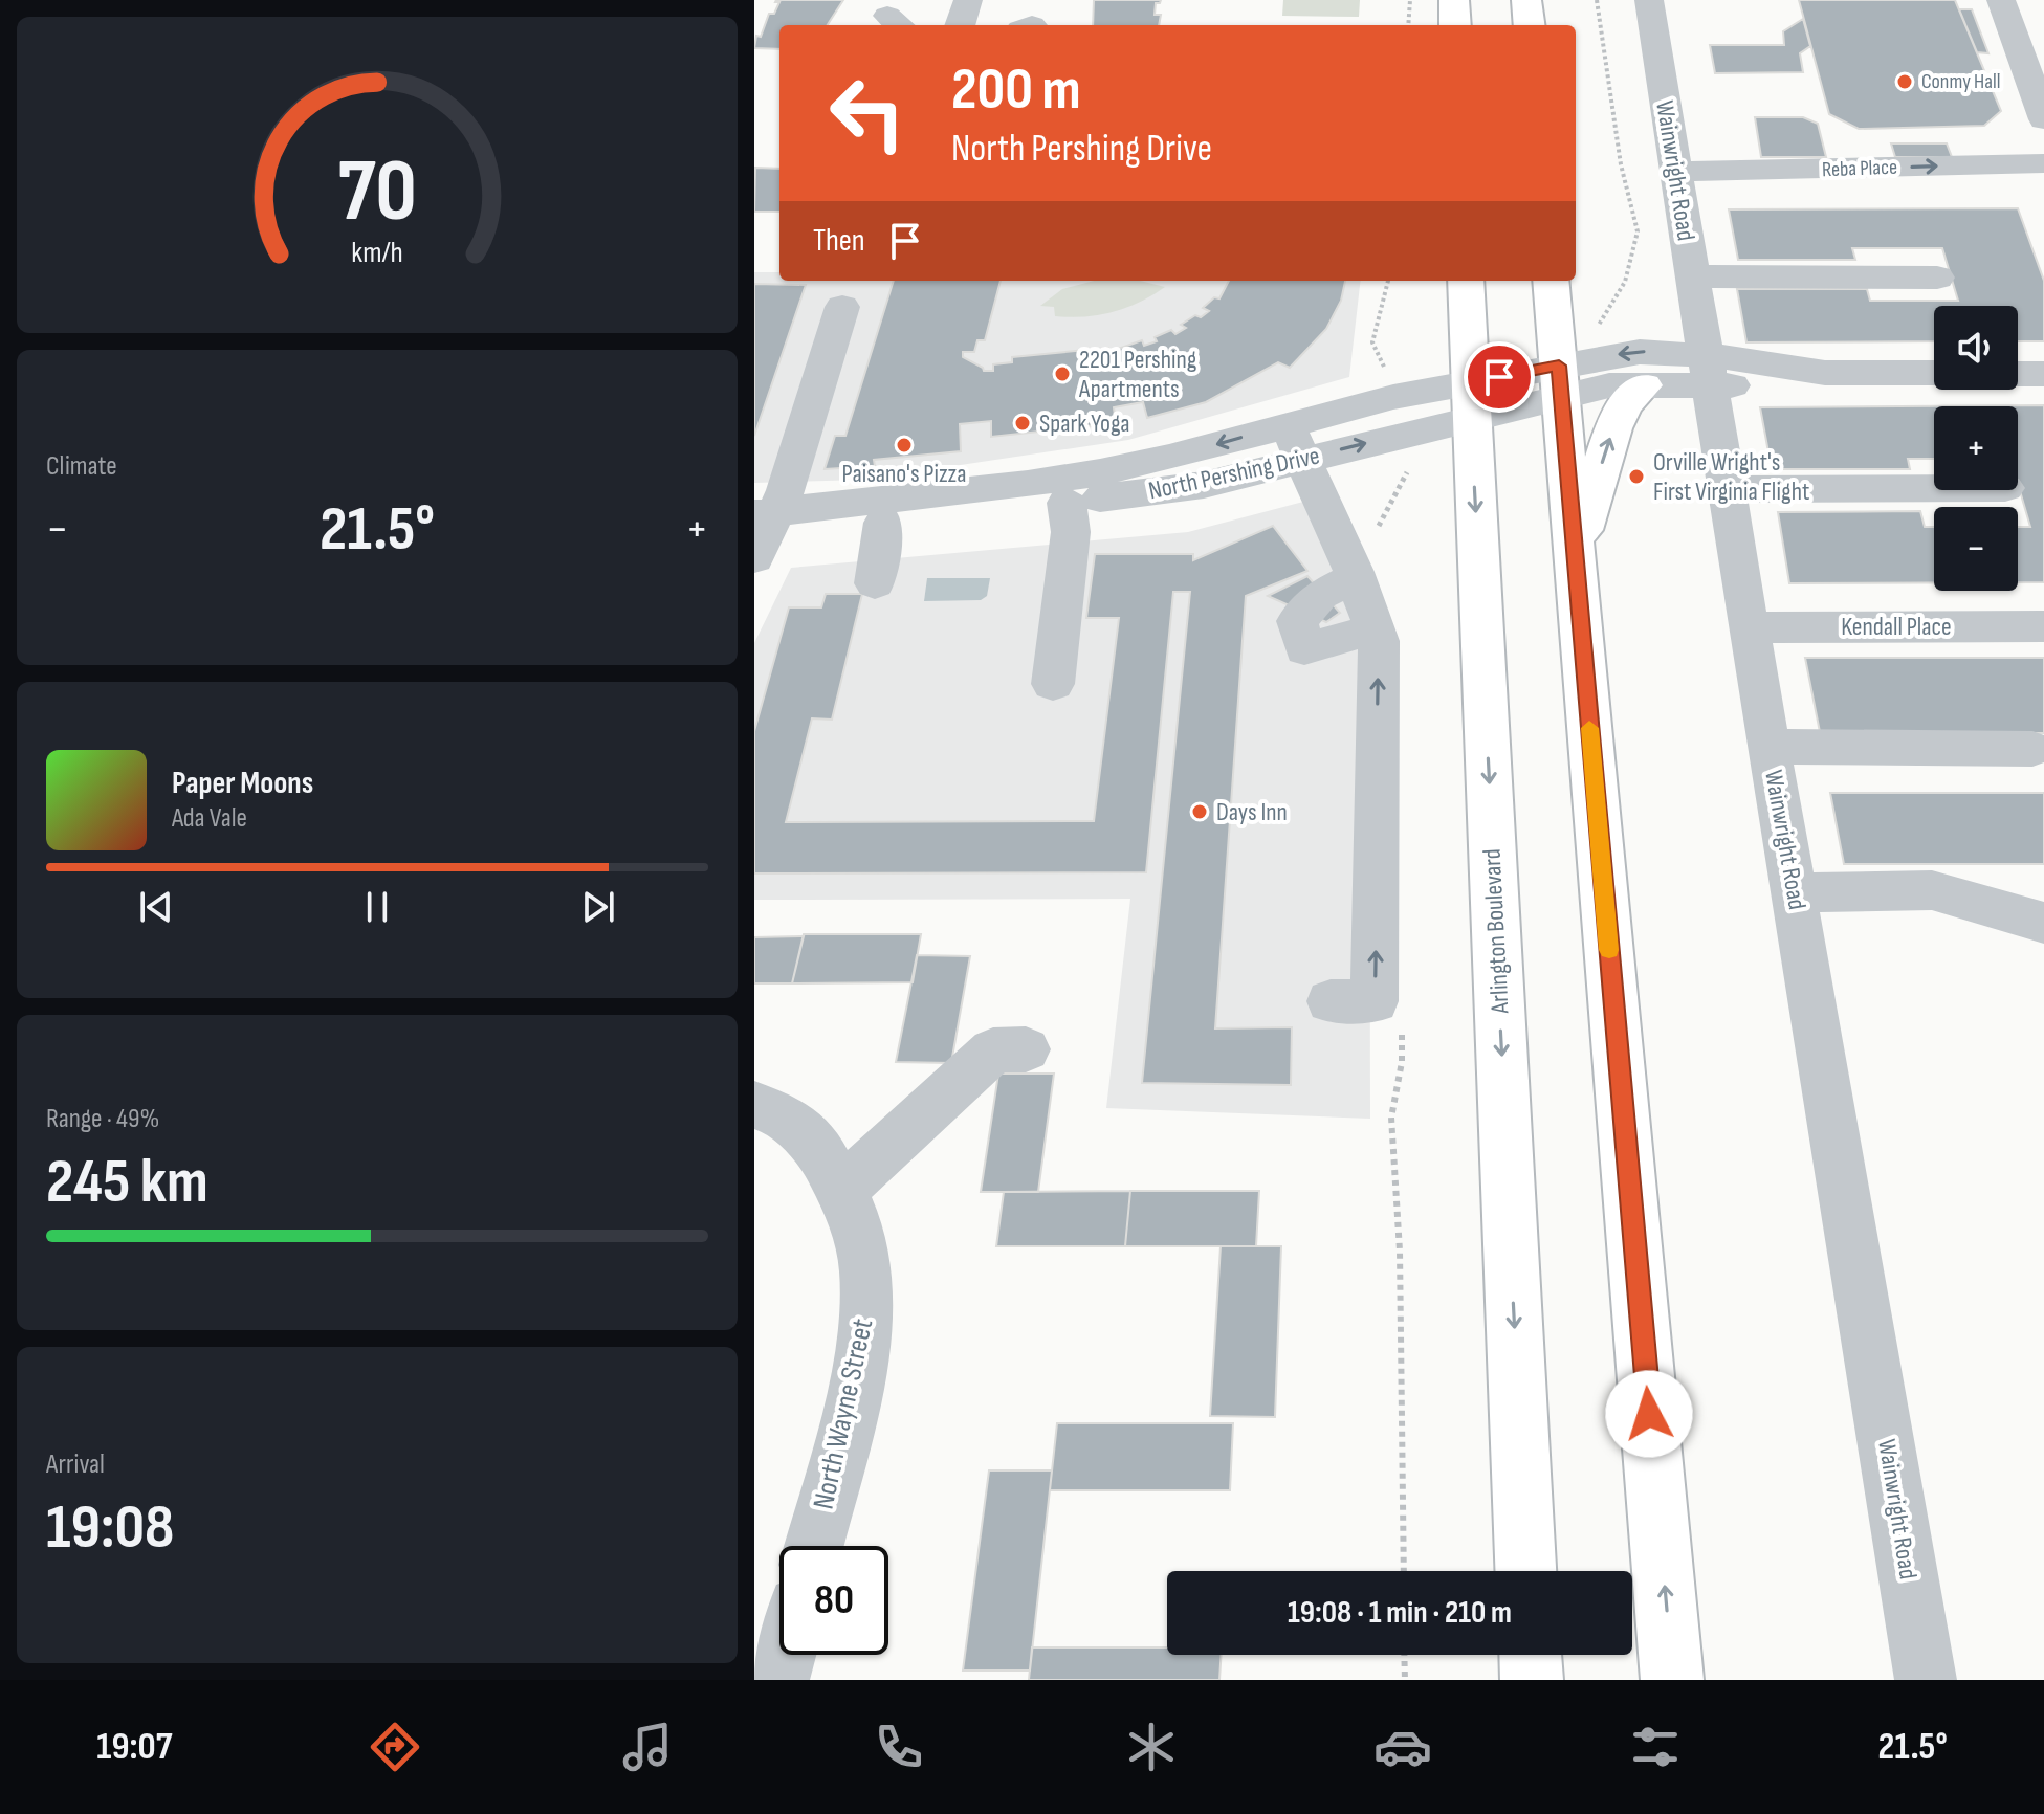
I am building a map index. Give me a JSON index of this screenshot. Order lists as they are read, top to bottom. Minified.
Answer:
{"streets":{"highway":["Arlington Boulevard"],"street":["Reba Place","Wainwright Road","North Pershing Drive","Kendall Place","North Wayne Street"]},"crossings":[["Reba Place","Wainwright Road"],["Wainwright Road","North Pershing Drive"],["Wainwright Road","Kendall Place"],["North Pershing Drive","Arlington Boulevard"]],"places":["Conmy Hall","2201 Pershing Apartments","Spark Yoga","Paisano's Pizza","Orville Wright's First Virginia Flight","Days Inn"],"page":{"turn":["200 m","North Pershing Drive"],"then":"Then","map_buttons":["+","−"],"tile":["Climate",["Range · 49%","245 km"],["Arrival","19:08"]],"heat":["−","21.5°","+"],"song":["Paper Moons","Ada Vale"],"limit":"80","trip":"19:08 · 1 min · 210 m","tabs":["19:07","21.5°"],"gauge":["70","km/h"]}}
